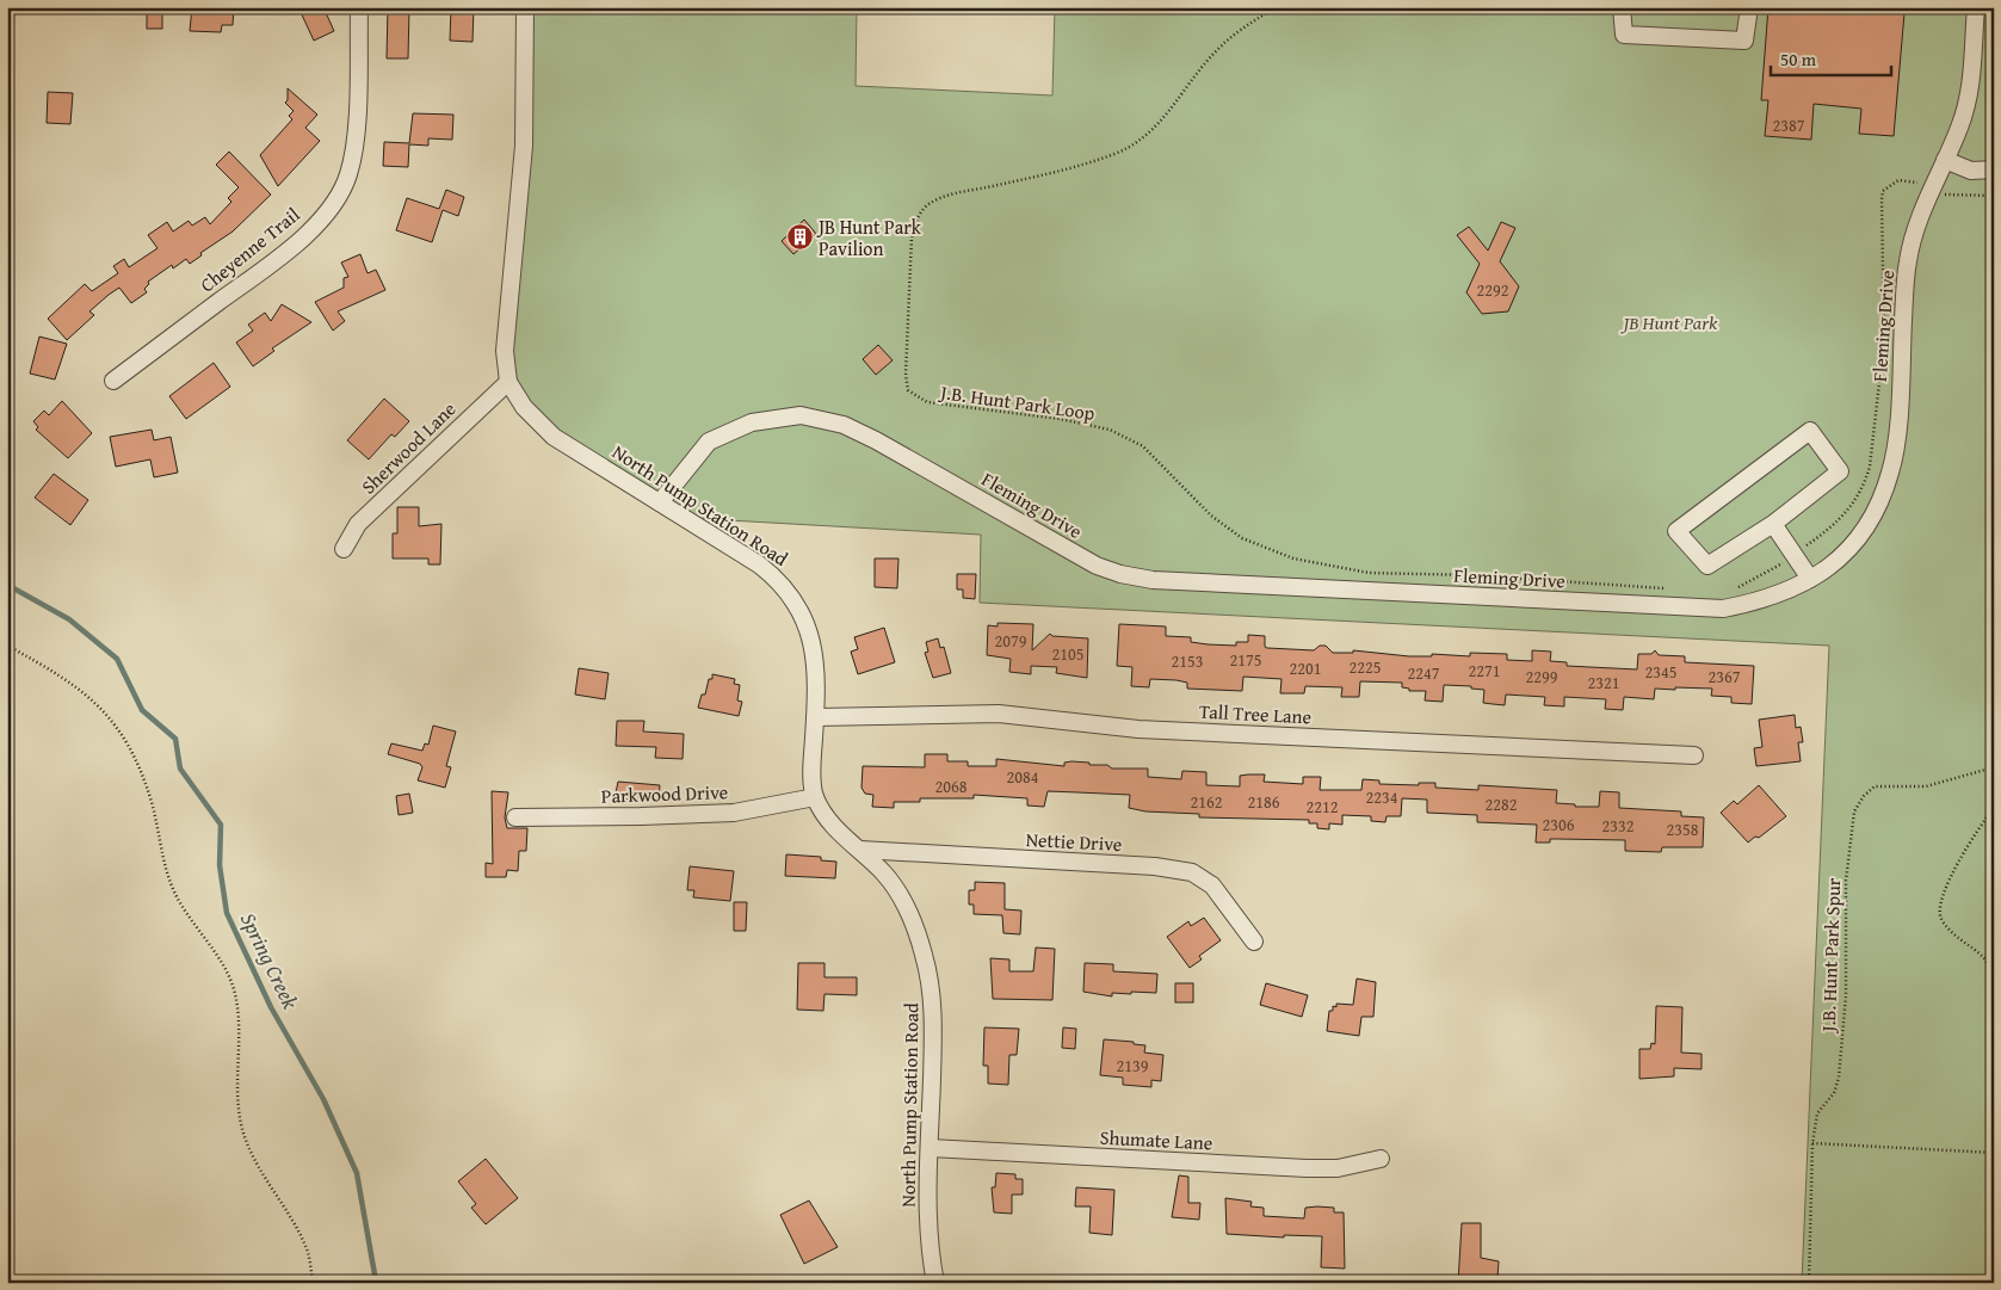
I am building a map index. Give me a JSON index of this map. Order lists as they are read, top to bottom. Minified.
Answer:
{"streets":{"street":["Cheyenne Trail","Fleming Drive","Sherwood Lane","North Pump Station Road","Tall Tree Lane","Parkwood Drive","Nettie Drive","Shumate Lane"],"path":["J.B. Hunt Park Loop","J.B. Hunt Park Spur"]},"crossings":[["Fleming Drive","North Pump Station Road"],["Sherwood Lane","North Pump Station Road"],["North Pump Station Road","Tall Tree Lane"],["North Pump Station Road","Parkwood Drive"],["North Pump Station Road","Nettie Drive"],["North Pump Station Road","Shumate Lane"]],"water":["Spring Creek"],"parks":["JB Hunt Park"],"places":{"building":["JB Hunt Park Pavilion"]},"house_numbers":["2387","2292","2079","2105","2175","2153","2225","2201","2271","2345","2247","2299","2367","2321","2084","2068","2234","2162","2186","2282","2212","2306","2332","2358","2139"],"scale_bar":"50 m"}
